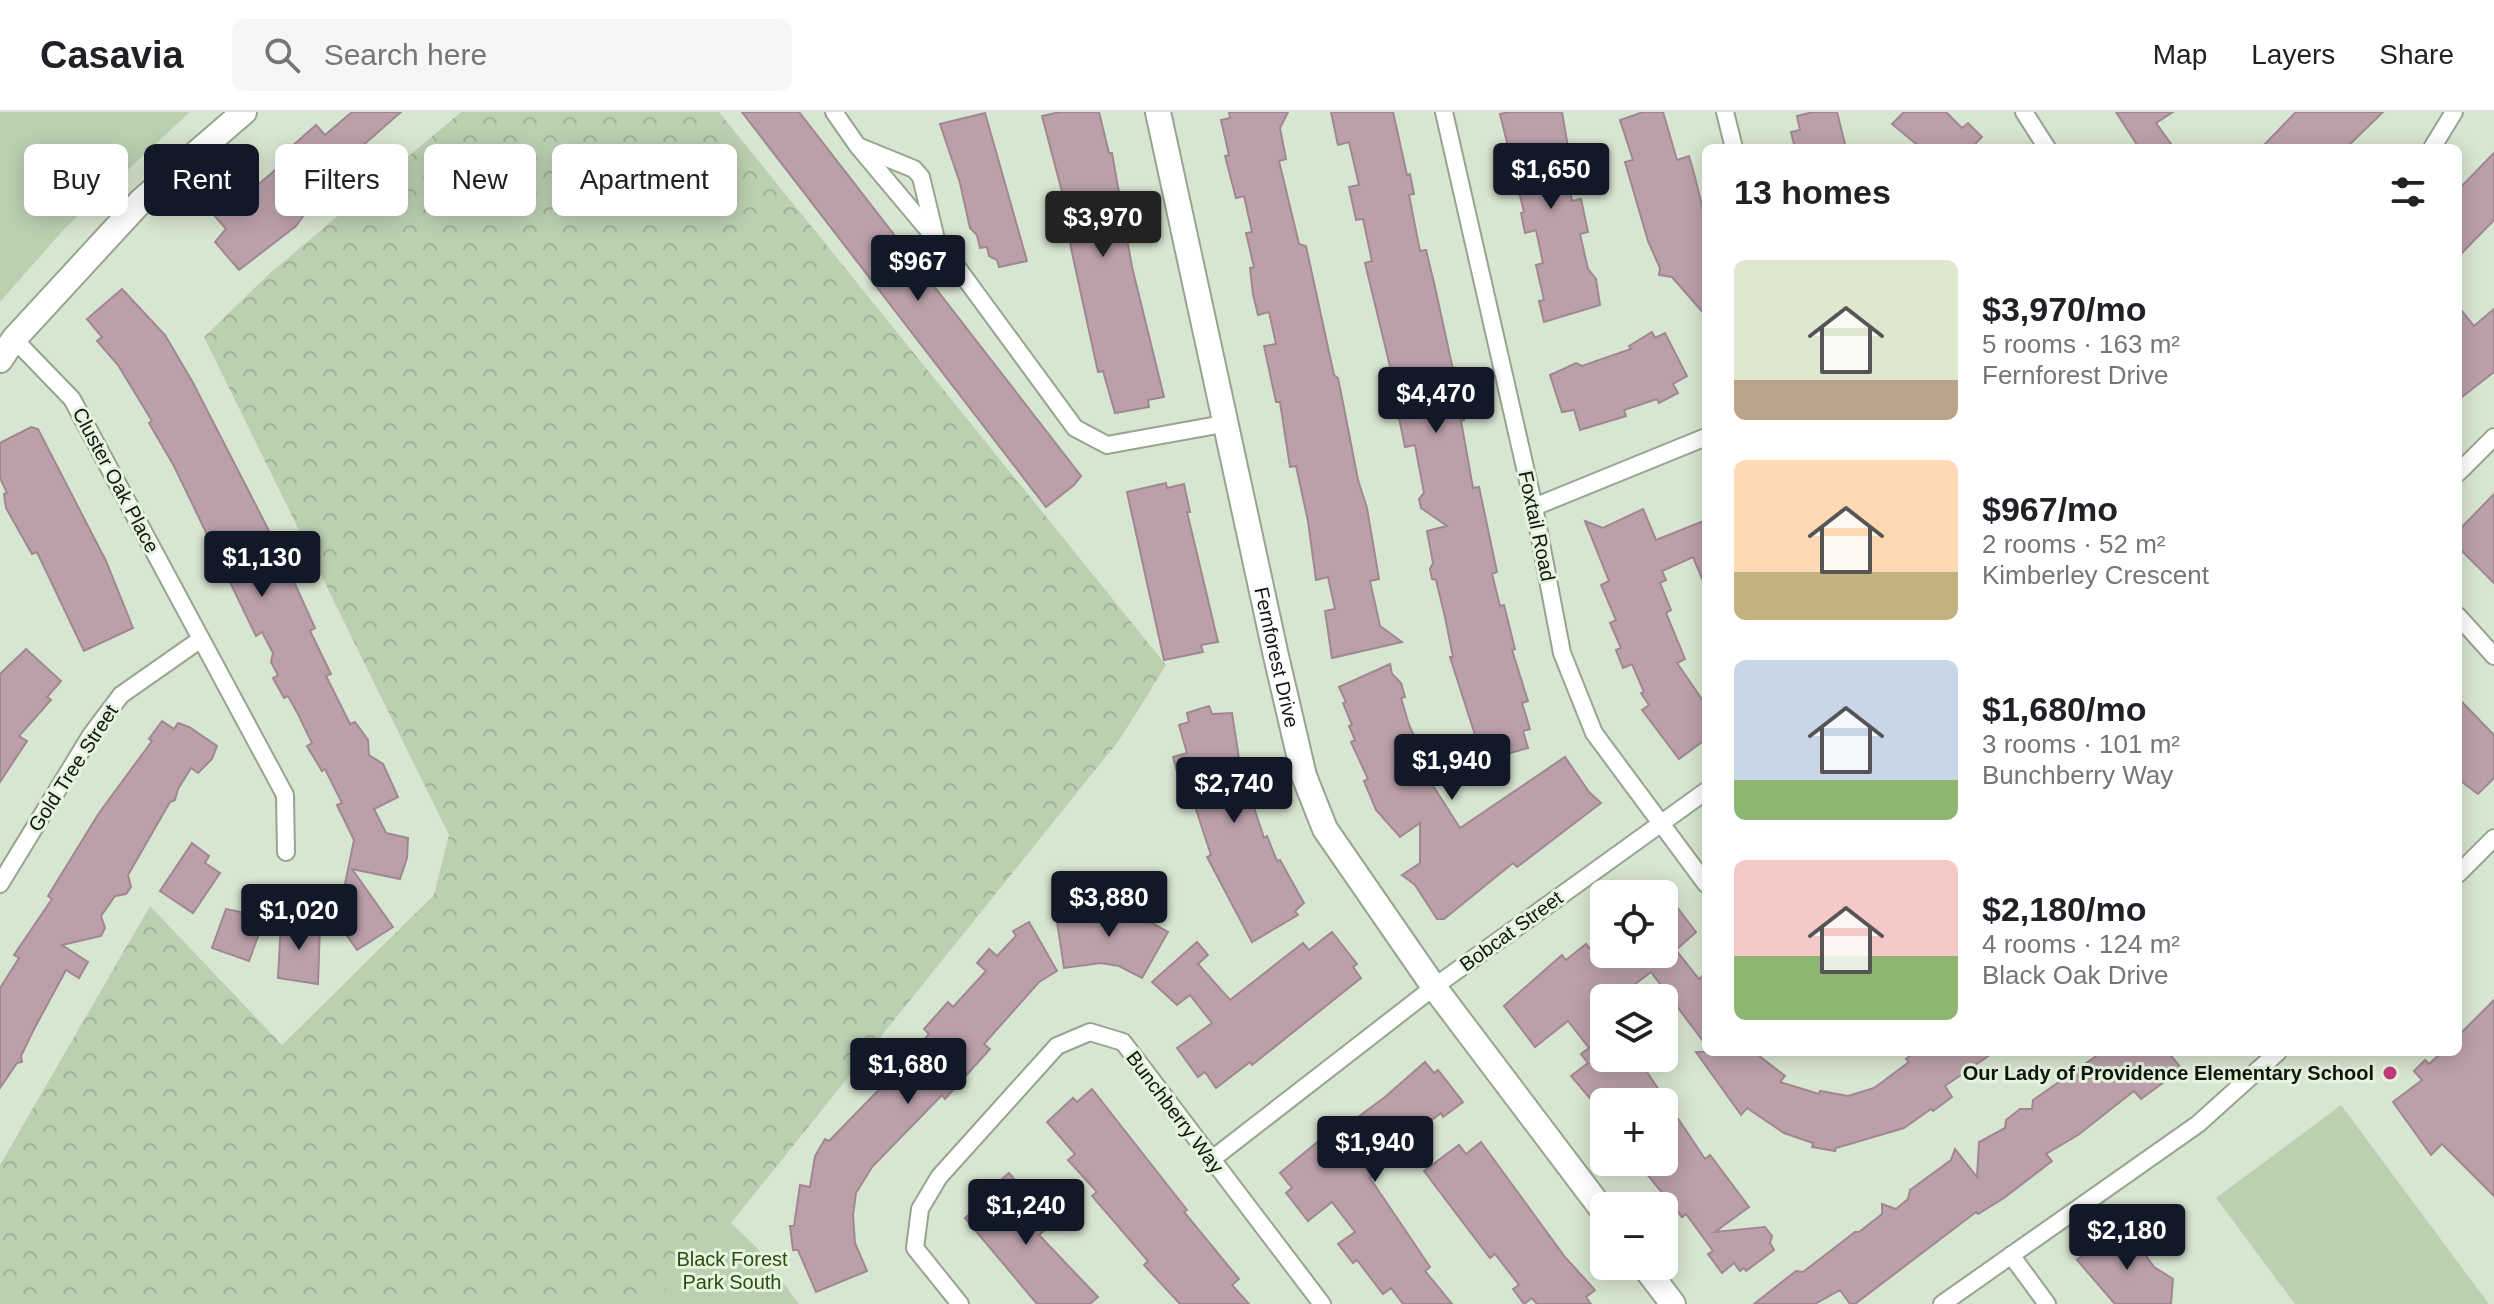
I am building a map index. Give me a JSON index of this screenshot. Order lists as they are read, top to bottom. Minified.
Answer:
{"streets":{"street":["Cluster Oak Place","Foxtail Road","Fernforest Drive","Gold Tree Street","Bobcat Street","Bunchberry Way"]},"crossings":[["Cluster Oak Place","Gold Tree Street"],["Foxtail Road","Bobcat Street"],["Fernforest Drive","Bobcat Street"],["Bobcat Street","Bunchberry Way"]],"parks":["Black Forest Park South"],"places":["Our Lady of Providence Elementary School"],"page":{"header":"Casavia","search":"Search here","nav":["Map","Layers","Share"],"price":["$1,650","$3,970","$967","$4,470","$1,130","$1,940","$2,740","$3,880","$1,020","$1,680","$1,940","$1,240","$2,180"],"chip":["Buy","Rent","Filters","New","Apartment"],"heading":"13 homes","list":[{"name":"$3,970/mo","note":"5 rooms · 163 m² · Fernforest Drive"},{"name":"$967/mo","note":"2 rooms · 52 m² · Kimberley Crescent"},{"name":"$1,680/mo","note":"3 rooms · 101 m² · Bunchberry Way"},{"name":"$2,180/mo","note":"4 rooms · 124 m² · Black Oak Drive"}],"map_buttons":["+","−"]}}
